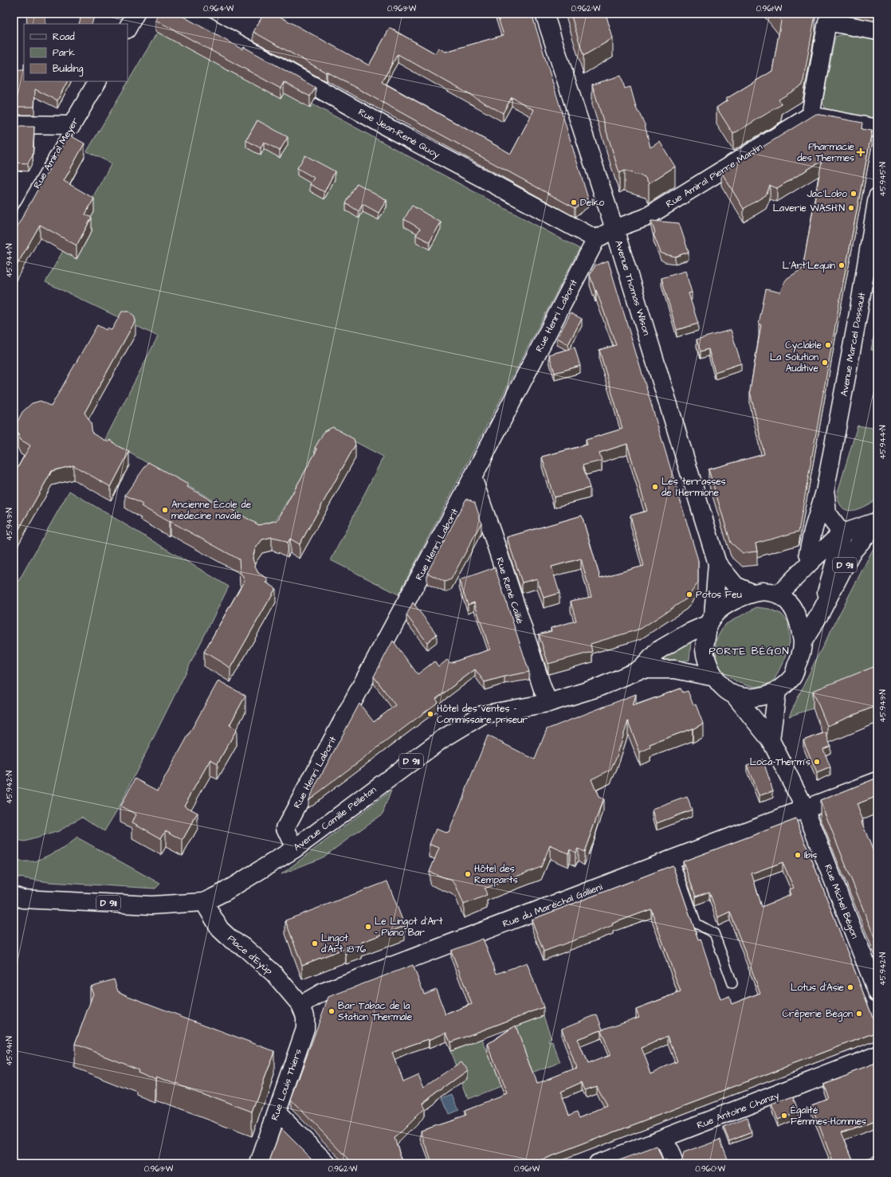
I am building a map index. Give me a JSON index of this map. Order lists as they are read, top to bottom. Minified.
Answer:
{"streets":{"street":["Rue Jean-René Quoy","Rue Amiral Meyer","Rue Amiral Pierre Martin","Avenue Thomas Wilson","Rue Henri Laborit","Avenue Marcel Dassault","D 911","Rue René Caillié","Avenue Camille Pelletan","Rue Michel Bégon","Rue du Maréchal Gallieni","Place d'Eyüp","Rue Louis Thiers","Rue Antoine Chanzy"]},"crossings":[["Rue Jean-René Quoy","Rue Henri Laborit"],["Rue Amiral Pierre Martin","Avenue Thomas Wilson"],["Avenue Thomas Wilson","D 911"],["Avenue Thomas Wilson","Avenue Camille Pelletan"],["Avenue Thomas Wilson","Rue Michel Bégon"],["Rue Henri Laborit","Rue René Caillié"],["Rue Henri Laborit","Avenue Camille Pelletan"],["Avenue Marcel Dassault","D 911"],["D 911","Avenue Camille Pelletan"],["D 911","Rue Michel Bégon"],["Rue René Caillié","Avenue Camille Pelletan"],["Avenue Camille Pelletan","Rue Michel Bégon"],["Avenue Camille Pelletan","Place d'Eyüp"],["Rue Michel Bégon","Rue du Maréchal Gallieni"],["Rue du Maréchal Gallieni","Place d'Eyüp"],["Rue du Maréchal Gallieni","Rue Louis Thiers"],["Place d'Eyüp","Rue Louis Thiers"]],"districts":["PORTE BÉGON"],"places":{"health":["Pharmacie des Thermes"],"other":["Jac'Lobo","Delko","Laverie WASH’N","L'Art'Lequin","Cyclable","La Solution Auditive","Les terrasses de l'Hermione","Ancienne École de médecine navale","Potos Feu","Hôtel des ventes - Commissaire priseur","Loca-Therm's","Ibis","Hôtel des Remparts","Le Lingot d'Art - Piano Bar","Lingot d'Art 1876","Lotus d'Asie","Bar Tabac de la Station Thermale","Crêperie Bégon","Égalité Femmes-Hommes"]},"legend":["Road","Park","Building"],"coordinates":["0.964°W","0.963°W","0.962°W","0.961°W","45.945°N","45.944°N","45.943°N","45.942°N","45.941°N","0.960°W"]}
